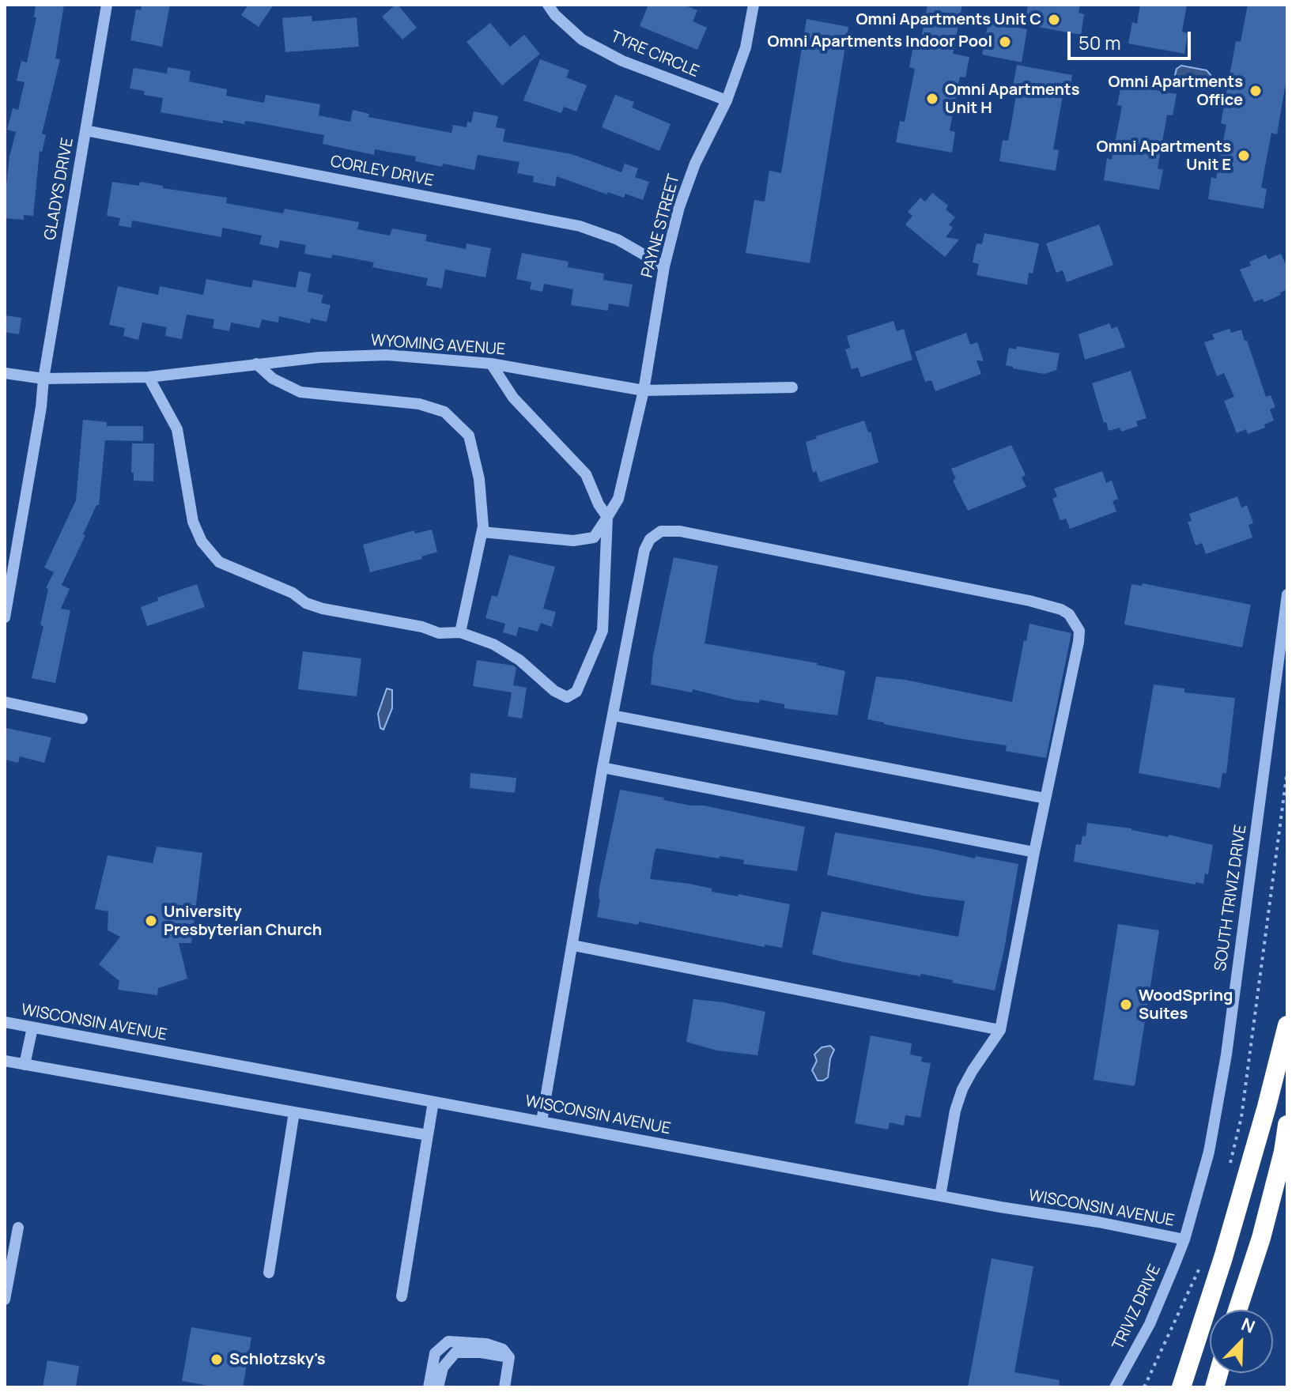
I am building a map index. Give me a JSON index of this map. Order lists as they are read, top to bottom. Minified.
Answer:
{"streets":{"street":["TYRE CIRCLE","CORLEY DRIVE","GLADYS DRIVE","PAYNE STREET","WYOMING AVENUE","SOUTH TRIVIZ DRIVE","WISCONSIN AVENUE","TRIVIZ DRIVE"]},"crossings":[["TYRE CIRCLE","PAYNE STREET"],["CORLEY DRIVE","GLADYS DRIVE"],["CORLEY DRIVE","PAYNE STREET"],["GLADYS DRIVE","WYOMING AVENUE"],["PAYNE STREET","WYOMING AVENUE"],["SOUTH TRIVIZ DRIVE","WISCONSIN AVENUE"],["SOUTH TRIVIZ DRIVE","TRIVIZ DRIVE"],["WISCONSIN AVENUE","TRIVIZ DRIVE"]],"places":["Omni Apartments Unit C","Omni Apartments Indoor Pool","Omni Apartments Office","Omni Apartments Unit H","Omni Apartments Unit E","University Presbyterian Church","WoodSpring Suites","Schlotzsky's"],"scale_bar":"50 m","north":"top right"}
